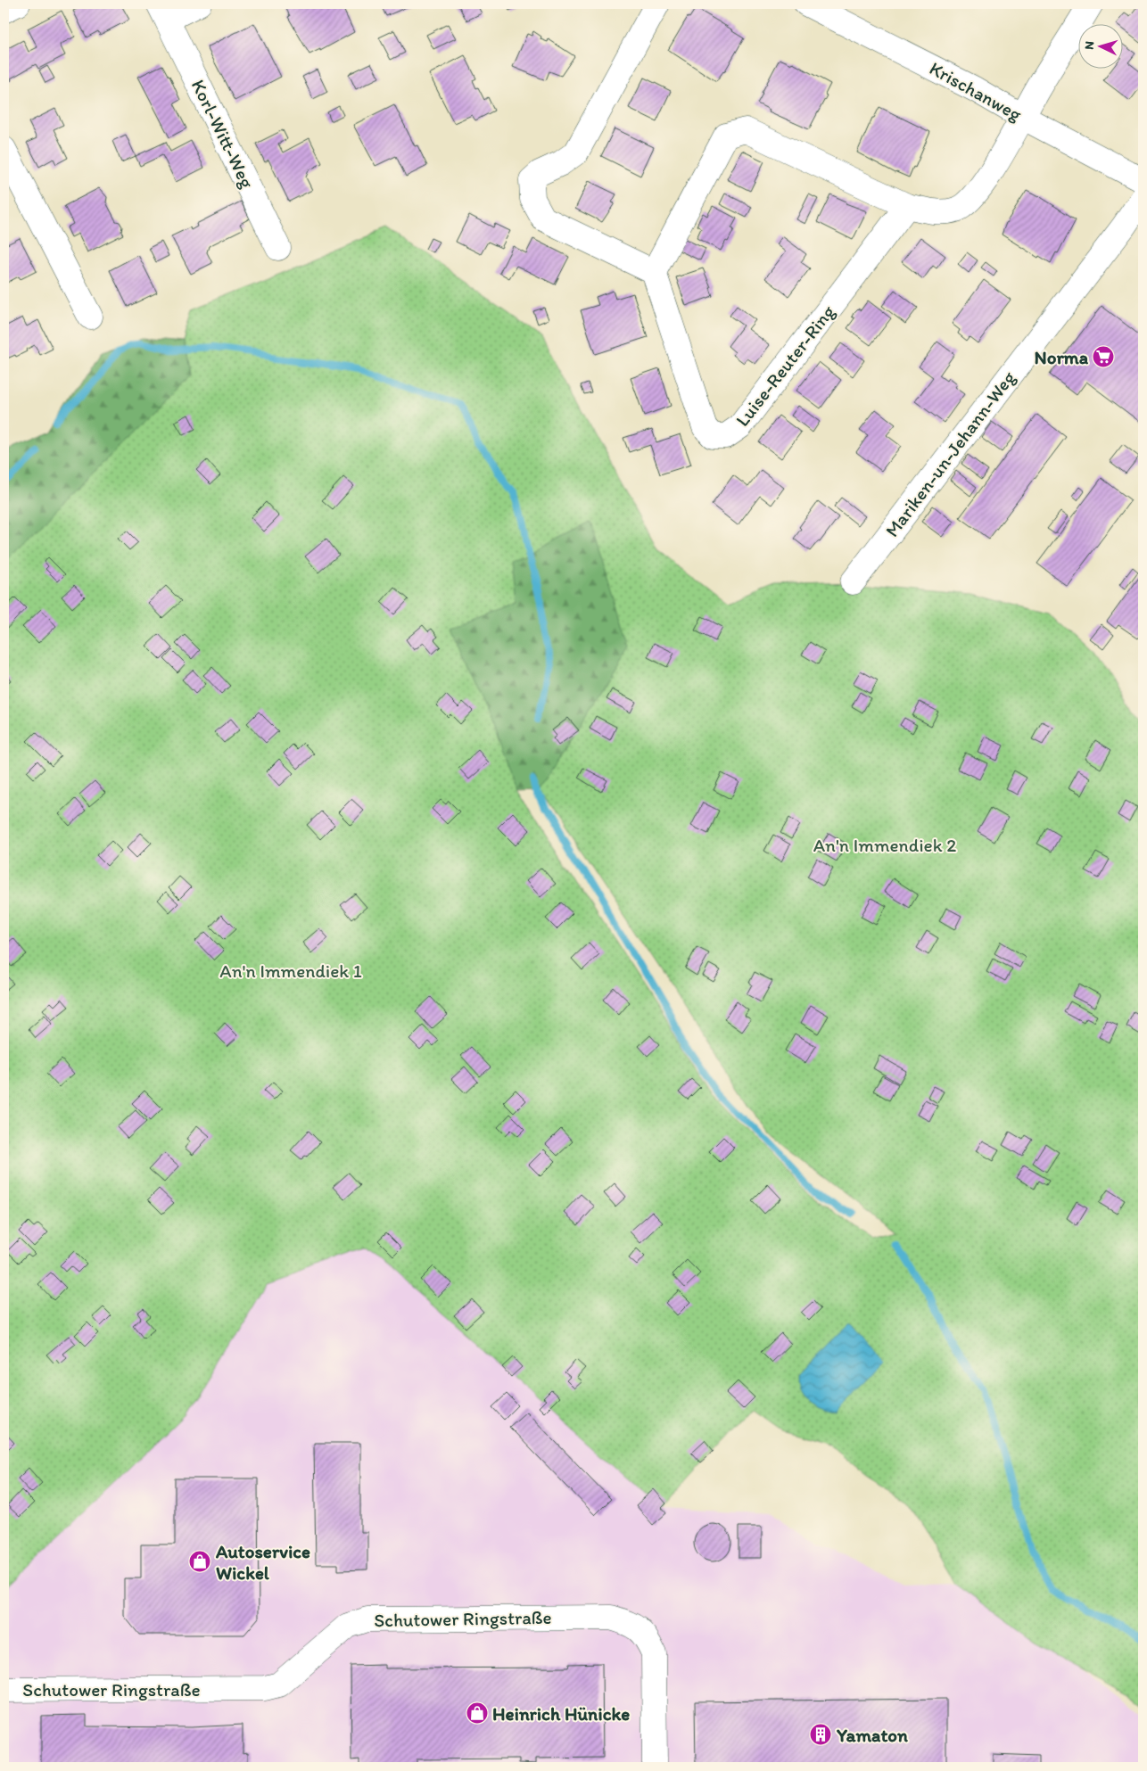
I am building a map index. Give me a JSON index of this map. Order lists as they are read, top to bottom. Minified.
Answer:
{"streets":{"street":["Krischanweg","Korl-Witt-Weg","Luise-Reuter-Ring","Mariken-un-Jehann-Weg","Schutower Ringstraße"]},"parks":["An'n Immendiek 2","An'n Immendiek 1"],"places":{"supermarket":["Norma"],"shop":["Autoservice Wickel","Heinrich Hünicke"],"building":["Yamaton"]},"north":"left"}
